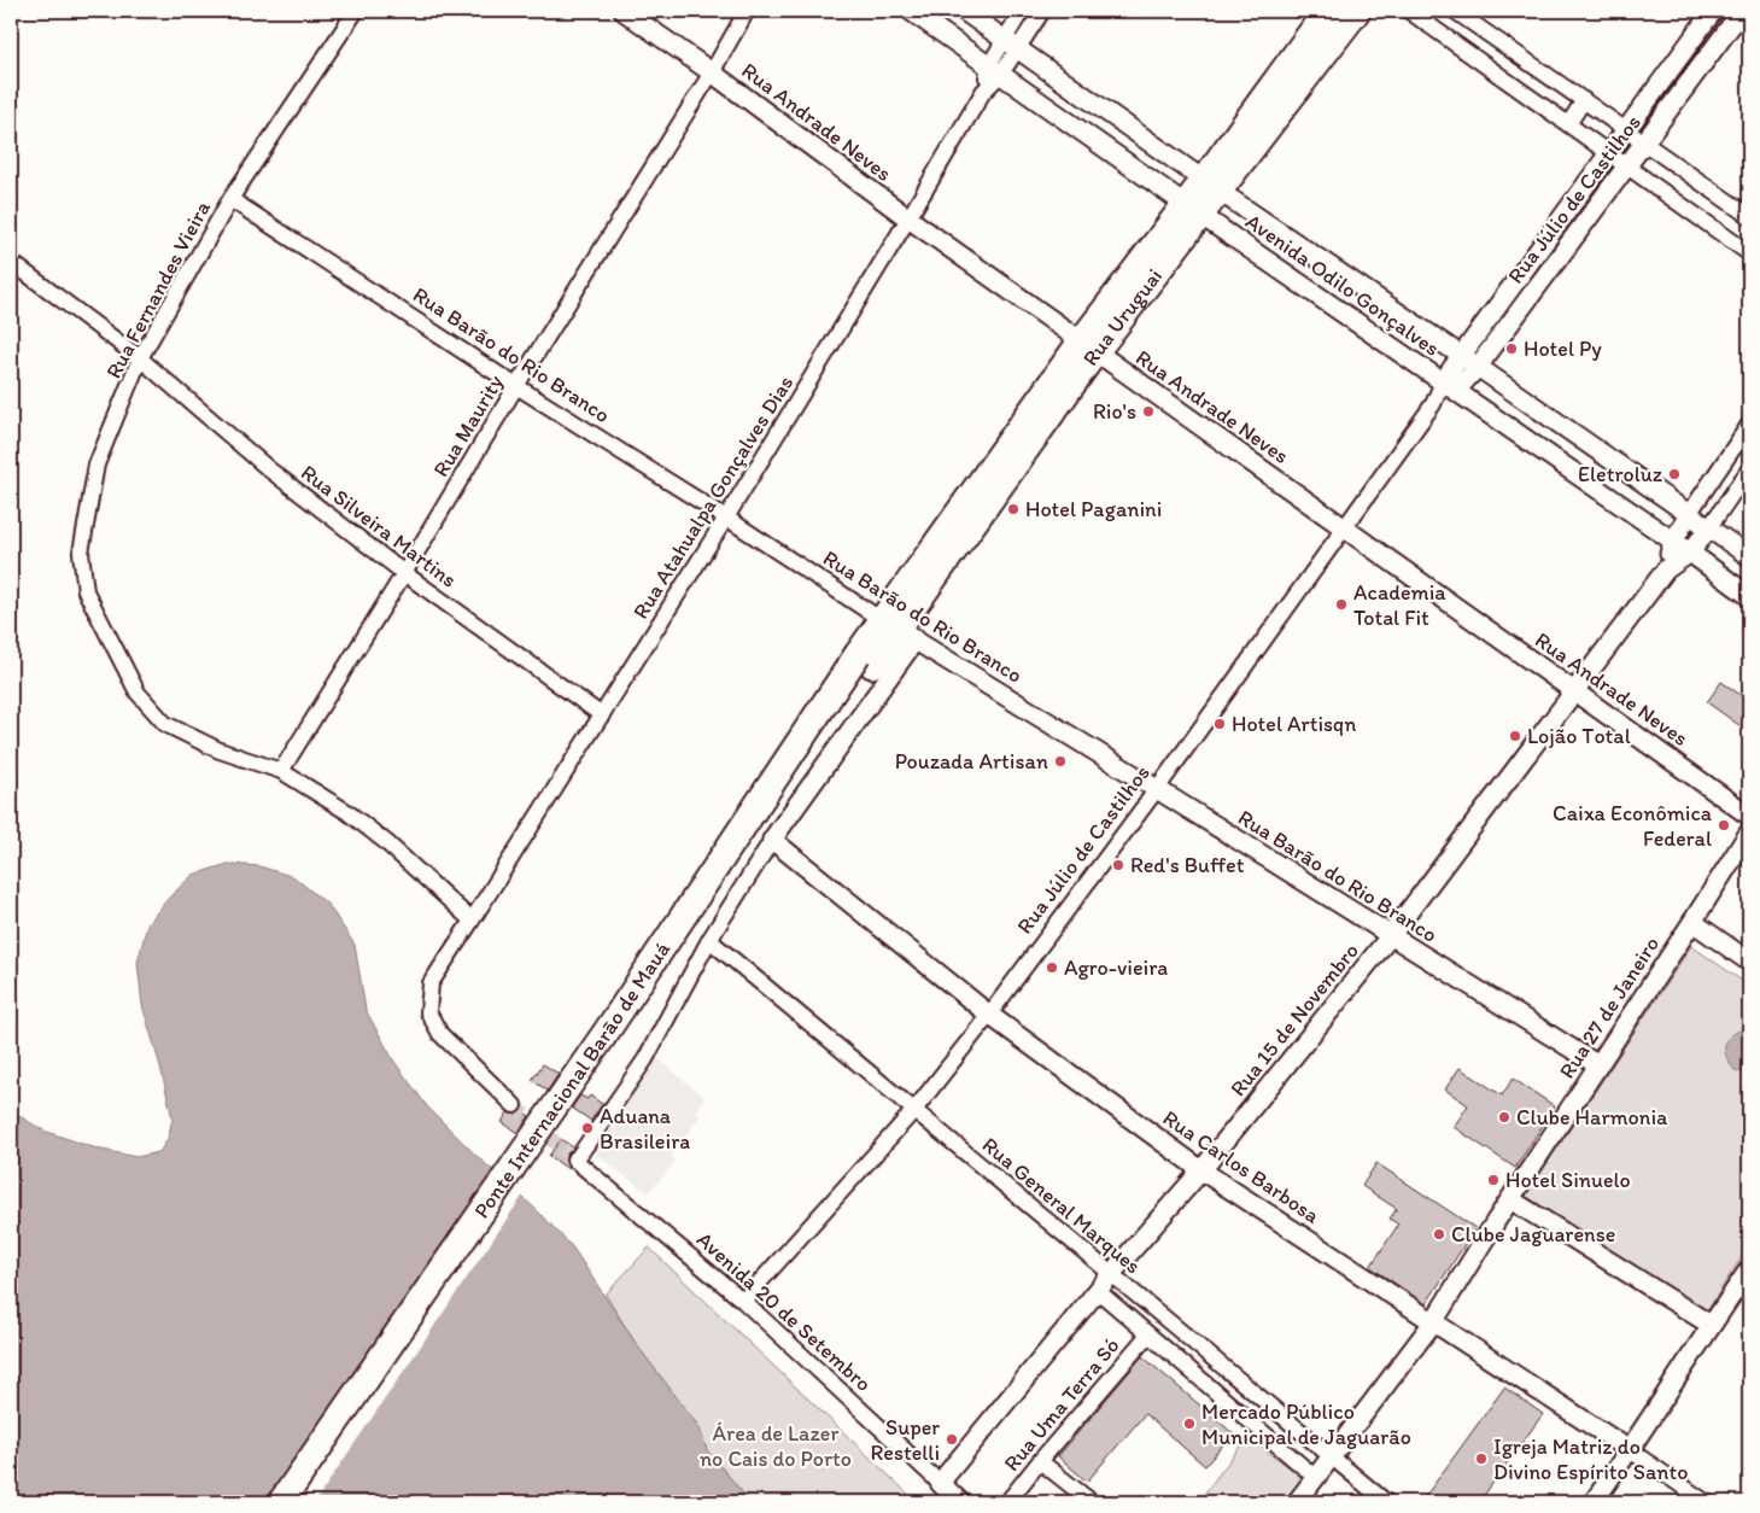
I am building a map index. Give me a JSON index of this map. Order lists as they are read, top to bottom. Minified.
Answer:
{"streets":{"highway":["Rua Uruguai","Ponte Internacional Barão de Mauá"],"street":["Rua Andrade Neves","Rua Júlio de Castilhos","Avenida Odilo Gonçalves","Rua Fernandes Vieira","Rua Barão do Rio Branco","Rua Maurity","Rua Atahualpa Gonçalves Dias","Rua Silveira Martins","Rua 27 de Janeiro","Rua 15 de Novembro","Rua Carlos Barbosa","Rua General Marques","Avenida 20 de Setembro","Rua Uma Terra Só"]},"crossings":[["Rua Andrade Neves","Rua Júlio de Castilhos"],["Rua Andrade Neves","Rua Uruguai"],["Rua Andrade Neves","Rua Maurity"],["Rua Andrade Neves","Rua Atahualpa Gonçalves Dias"],["Rua Andrade Neves","Rua 15 de Novembro"],["Rua Júlio de Castilhos","Avenida Odilo Gonçalves"],["Rua Júlio de Castilhos","Rua Barão do Rio Branco"],["Rua Júlio de Castilhos","Rua Carlos Barbosa"],["Rua Júlio de Castilhos","Rua General Marques"],["Rua Júlio de Castilhos","Avenida 20 de Setembro"],["Avenida Odilo Gonçalves","Rua Uruguai"],["Avenida Odilo Gonçalves","Rua Atahualpa Gonçalves Dias"],["Avenida Odilo Gonçalves","Rua 15 de Novembro"],["Rua Fernandes Vieira","Rua Barão do Rio Branco"],["Rua Fernandes Vieira","Rua Maurity"],["Rua Fernandes Vieira","Rua Atahualpa Gonçalves Dias"],["Rua Fernandes Vieira","Rua Silveira Martins"],["Rua Uruguai","Rua Barão do Rio Branco"],["Rua Uruguai","Ponte Internacional Barão de Mauá"],["Rua Barão do Rio Branco","Rua Maurity"],["Rua Barão do Rio Branco","Rua Atahualpa Gonçalves Dias"],["Rua Barão do Rio Branco","Rua 27 de Janeiro"],["Rua Barão do Rio Branco","Rua 15 de Novembro"],["Rua Maurity","Rua Silveira Martins"],["Rua Atahualpa Gonçalves Dias","Rua Silveira Martins"],["Rua 27 de Janeiro","Rua Carlos Barbosa"],["Rua 27 de Janeiro","Rua General Marques"],["Rua 15 de Novembro","Rua Carlos Barbosa"],["Rua 15 de Novembro","Rua General Marques"],["Rua 15 de Novembro","Avenida 20 de Setembro"],["Rua General Marques","Avenida 20 de Setembro"]],"parks":["Área de Lazer no Cais do Porto"],"places":["Hotel Py","Rio's","Eletroluz","Hotel Paganini","Academia Total Fit","Hotel Artisqn","Lojão Total","Pouzada Artisan","Caixa Econômica Federal","Red's Buffet","Agro-vieira","Clube Harmonia","Aduana Brasileira","Hotel Sinuelo","Clube Jaguarense","Mercado Público Municipal de Jaguarão","Super Restelli","Igreja Matriz do Divino Espírito Santo"]}
